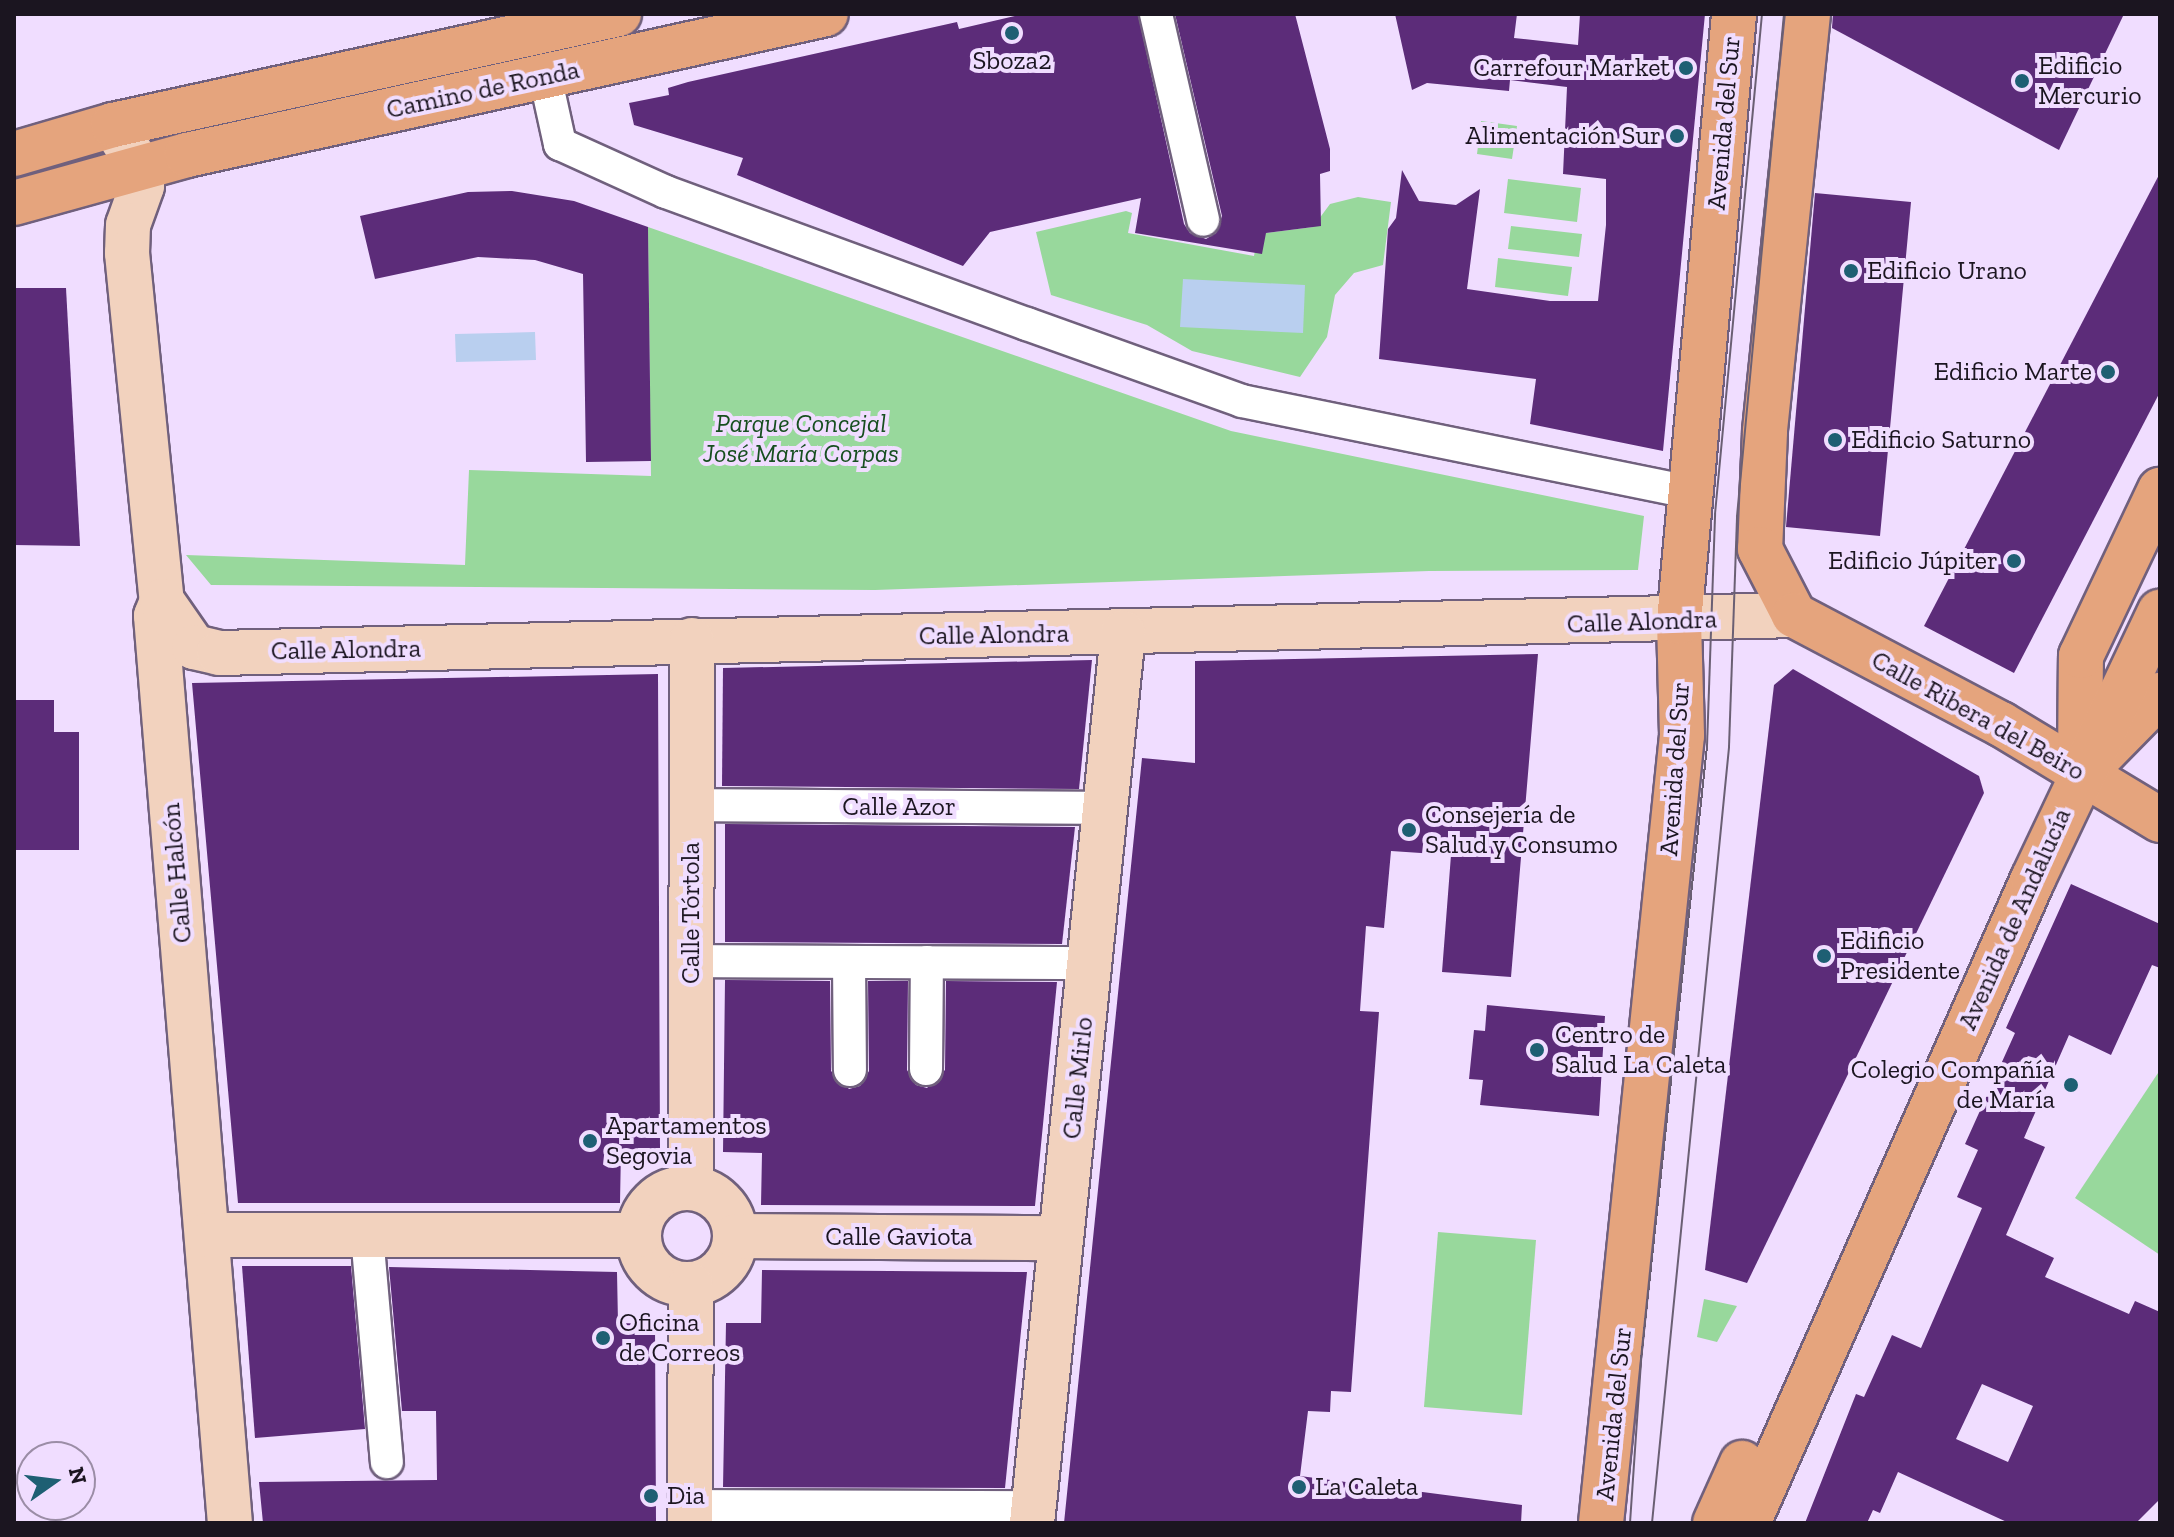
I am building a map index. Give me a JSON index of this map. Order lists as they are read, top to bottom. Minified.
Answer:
{"streets":{"main road":["Camino de Ronda","Avenida del Sur","Calle Alondra","Calle Ribera del Beiro","Calle Halcón","Calle Tórtola","Avenida de Andalucía","Calle Mirlo","Calle Gaviota"],"street":["Calle Azor"]},"crossings":[["Camino de Ronda","Calle Halcón"],["Avenida del Sur","Calle Alondra"],["Calle Alondra","Calle Ribera del Beiro"],["Calle Alondra","Calle Tórtola"],["Calle Alondra","Calle Mirlo"],["Calle Ribera del Beiro","Avenida de Andalucía"],["Calle Azor","Calle Tórtola"],["Calle Azor","Calle Mirlo"],["Calle Tórtola","Calle Gaviota"],["Calle Mirlo","Calle Gaviota"]],"parks":["Parque Concejal José María Corpas"],"places":["Sboza2","Carrefour Market","Edificio Mercurio","Alimentación Sur","Edificio Urano","Edificio Marte","Edificio Saturno","Edificio Júpiter","Consejería de Salud y Consumo","Edificio Presidente","Centro de Salud La Caleta","Colegio Compañía de María","Apartamentos Segovia","Oficina de Correos","La Caleta","Dia"],"north":"right"}
